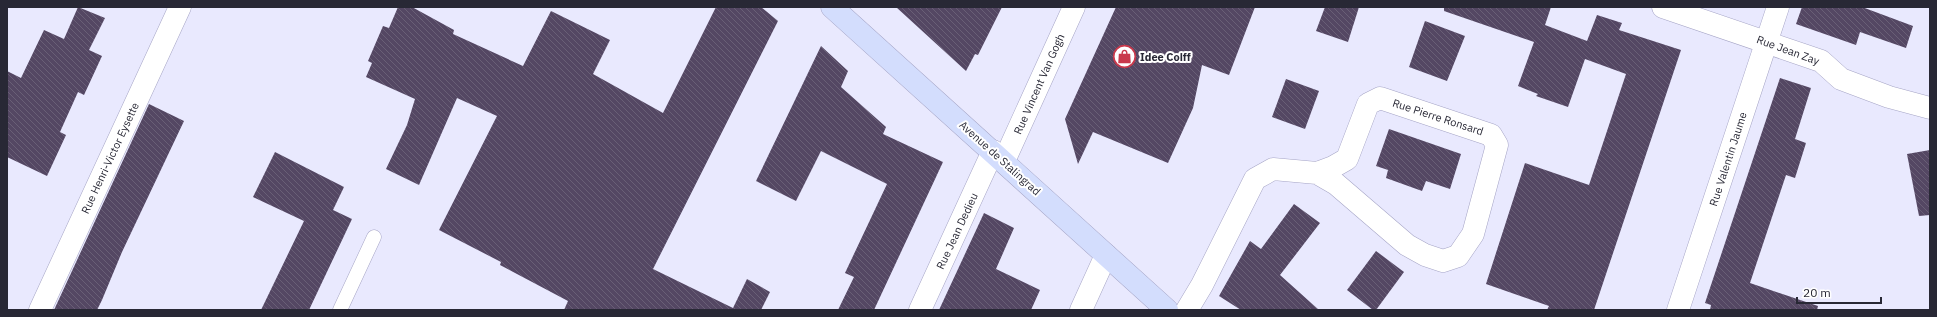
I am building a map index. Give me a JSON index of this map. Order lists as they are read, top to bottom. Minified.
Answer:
{"streets":{"main road":["Avenue de Stalingrad"],"street":["Rue Jean Zay","Rue Vincent Van Gogh","Rue Pierre Ronsard","Rue Henri-Victor Eysette","Rue Valentin Jaume","Rue Jean Dedieu"]},"crossings":[["Rue Jean Zay","Rue Valentin Jaume"],["Rue Vincent Van Gogh","Avenue de Stalingrad"],["Rue Vincent Van Gogh","Rue Jean Dedieu"],["Avenue de Stalingrad","Rue Jean Dedieu"]],"places":{"shop":["Idee Coiff"]},"scale_bar":"20 m"}
